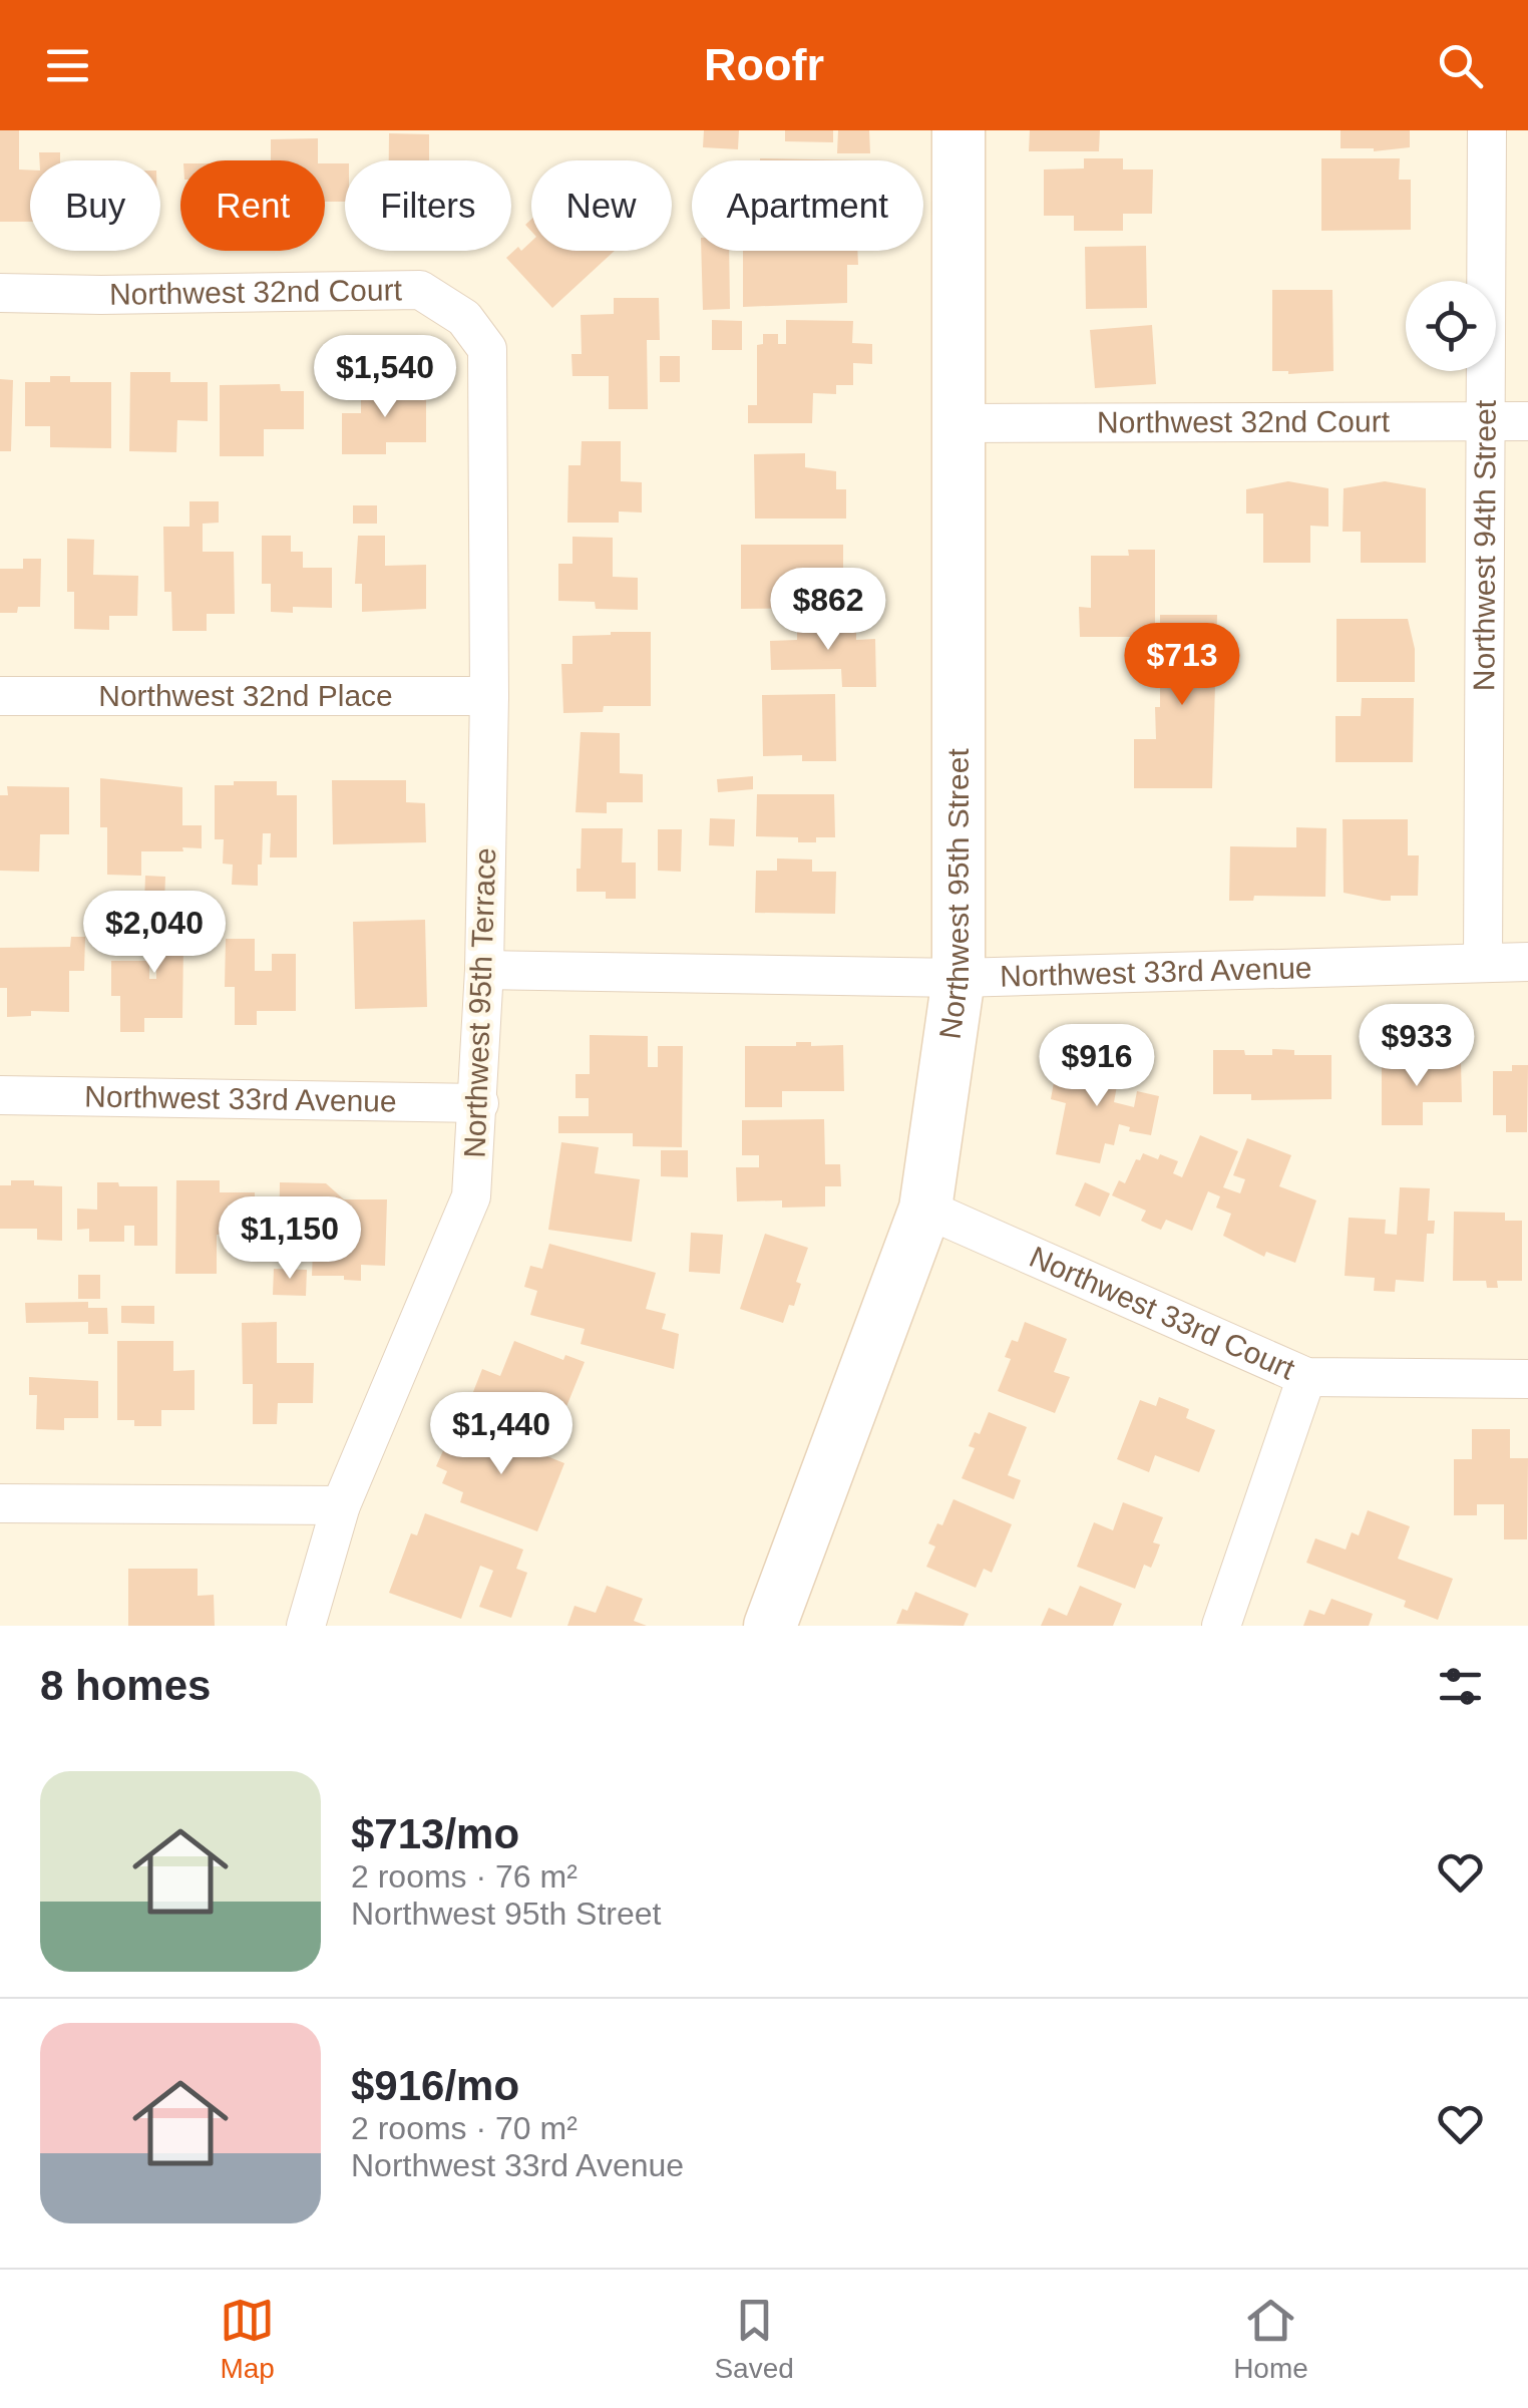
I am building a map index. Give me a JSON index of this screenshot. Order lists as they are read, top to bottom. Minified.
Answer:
{"streets":{"street":["Northwest 32nd Court","Northwest 94th Street","Northwest 32nd Place","Northwest 95th Street","Northwest 33rd Avenue","Northwest 95th Terrace","Northwest 33rd Court"]},"crossings":[["Northwest 32nd Court","Northwest 94th Street"],["Northwest 32nd Court","Northwest 95th Street"],["Northwest 32nd Court","Northwest 95th Terrace"],["Northwest 94th Street","Northwest 33rd Avenue"],["Northwest 32nd Place","Northwest 95th Terrace"],["Northwest 95th Street","Northwest 33rd Avenue"],["Northwest 95th Street","Northwest 33rd Court"],["Northwest 33rd Avenue","Northwest 95th Terrace"]],"page":{"header":"Roofr","chip":["Buy","Rent","Filters","New","Apartment"],"price":["$1,540","$862","$713","$2,040","$933","$916","$1,150","$1,440"],"heading":"8 homes","list":[{"name":"$713/mo","note":"2 rooms · 76 m² · Northwest 95th Street"},{"name":"$916/mo","note":"2 rooms · 70 m² · Northwest 33rd Avenue"}],"tabs":["Map","Saved","Home"]}}
